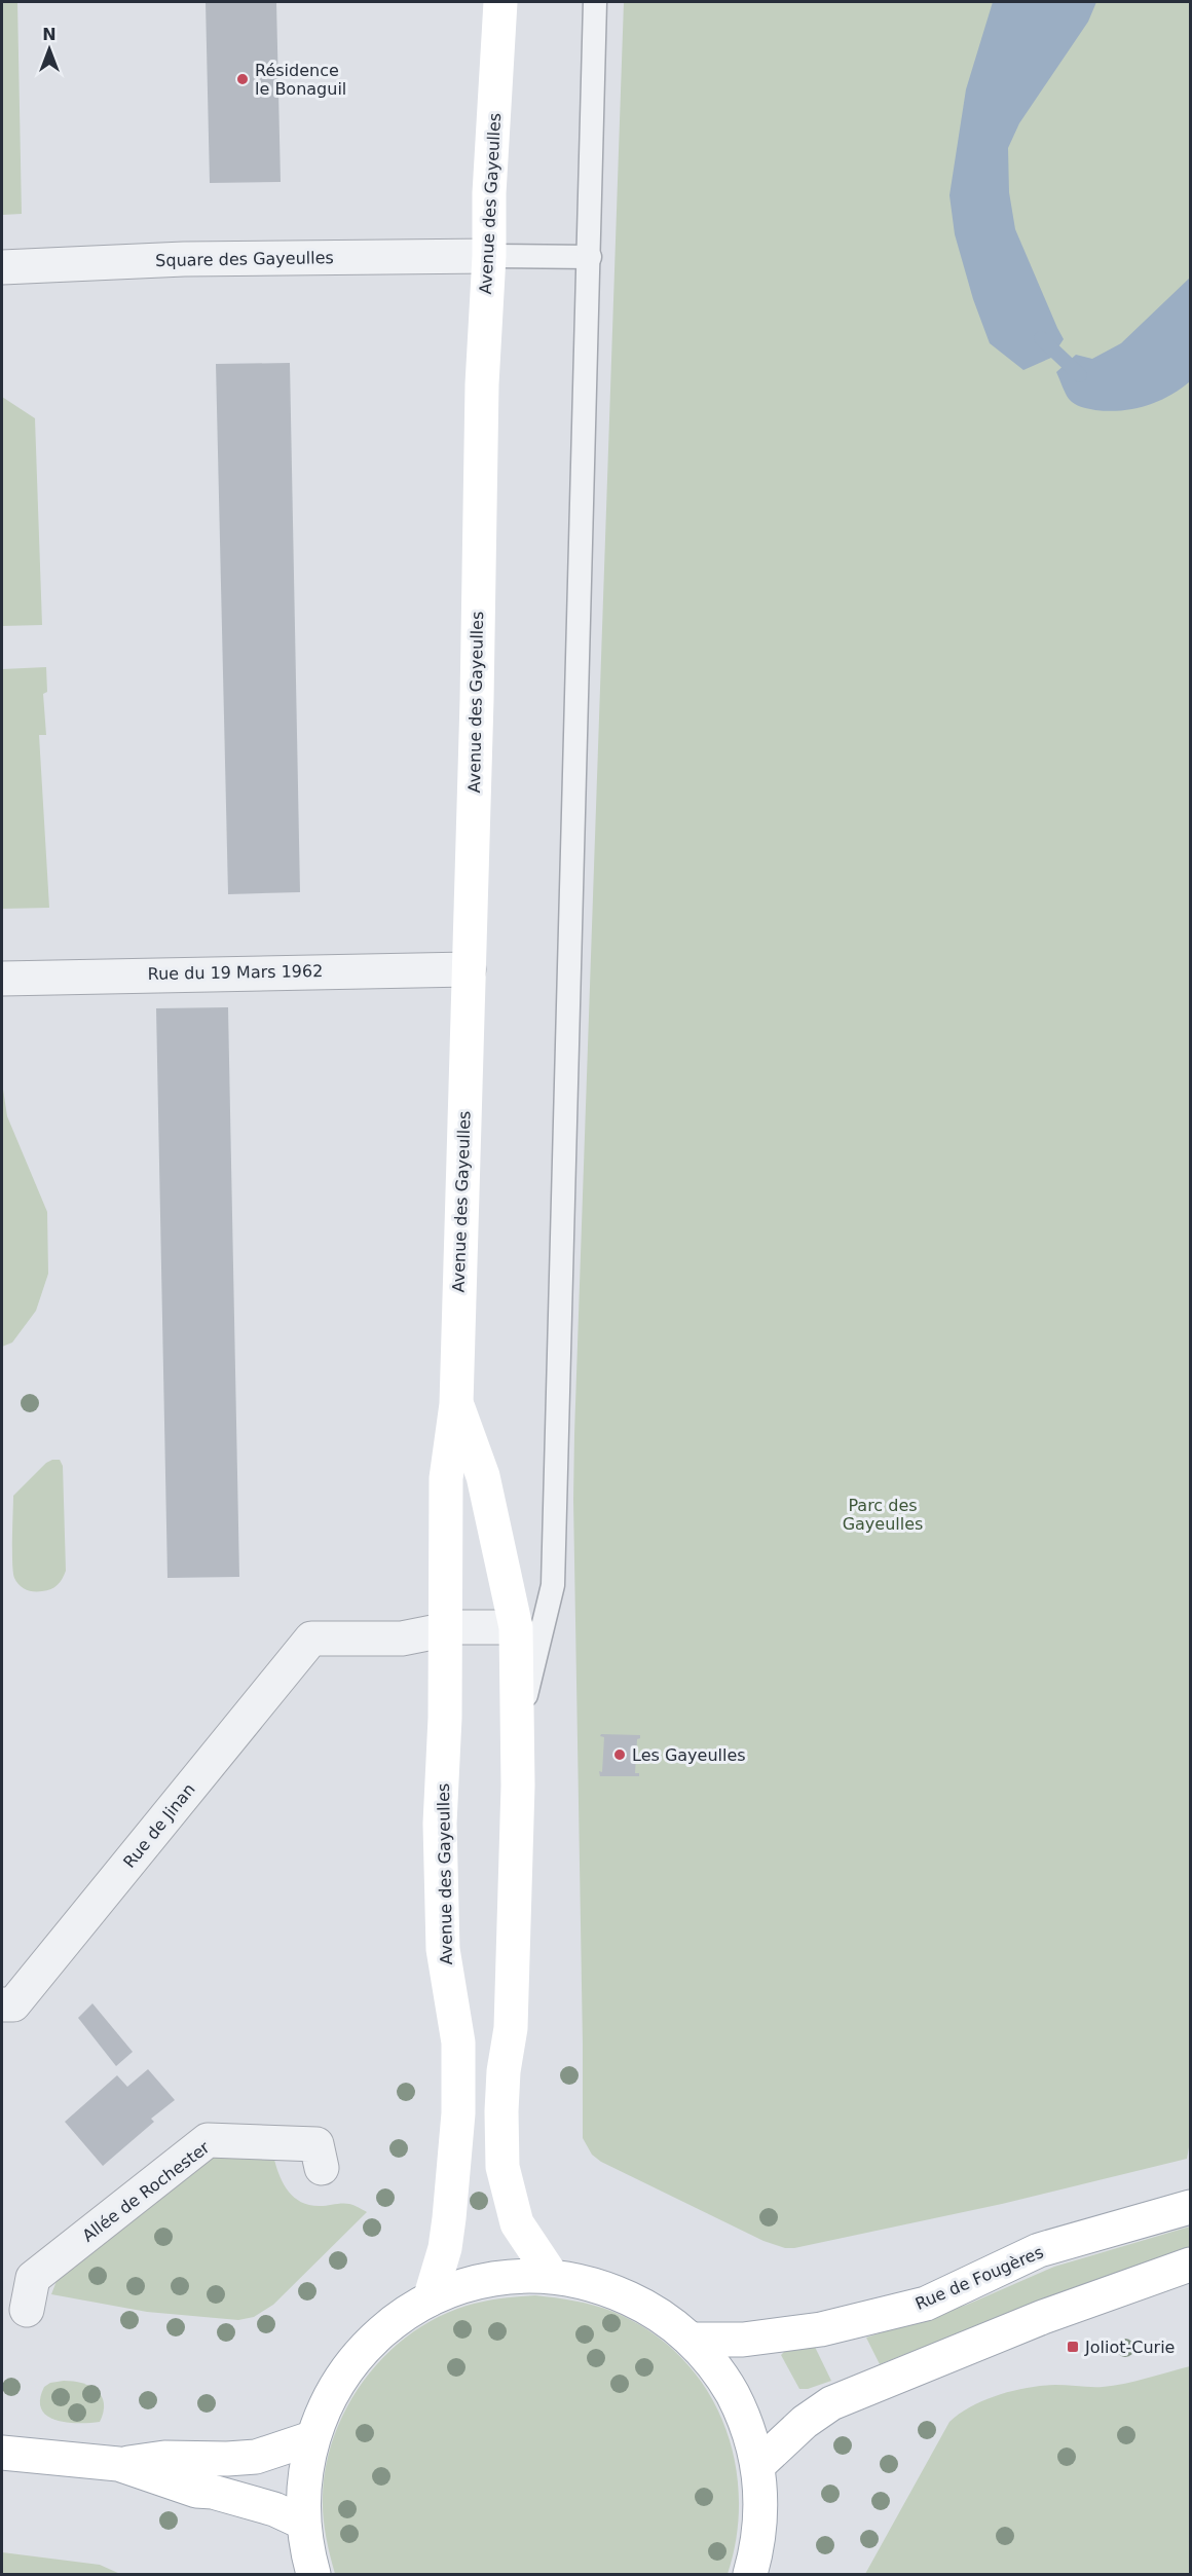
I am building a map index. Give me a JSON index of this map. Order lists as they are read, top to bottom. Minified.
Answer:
{"streets":{"street":["Avenue des Gayeulles","Square des Gayeulles","Rue du 19 Mars 1962","Rue de Jinan","Allée de Rochester","Rue de Fougères"]},"crossings":[["Avenue des Gayeulles","Square des Gayeulles"],["Avenue des Gayeulles","Rue du 19 Mars 1962"],["Avenue des Gayeulles","Rue de Jinan"]],"parks":["Parc des Gayeulles"],"places":{"other":["Résidence le Bonaguil","Les Gayeulles"],"transit":["Joliot-Curie"]},"north":"top"}
